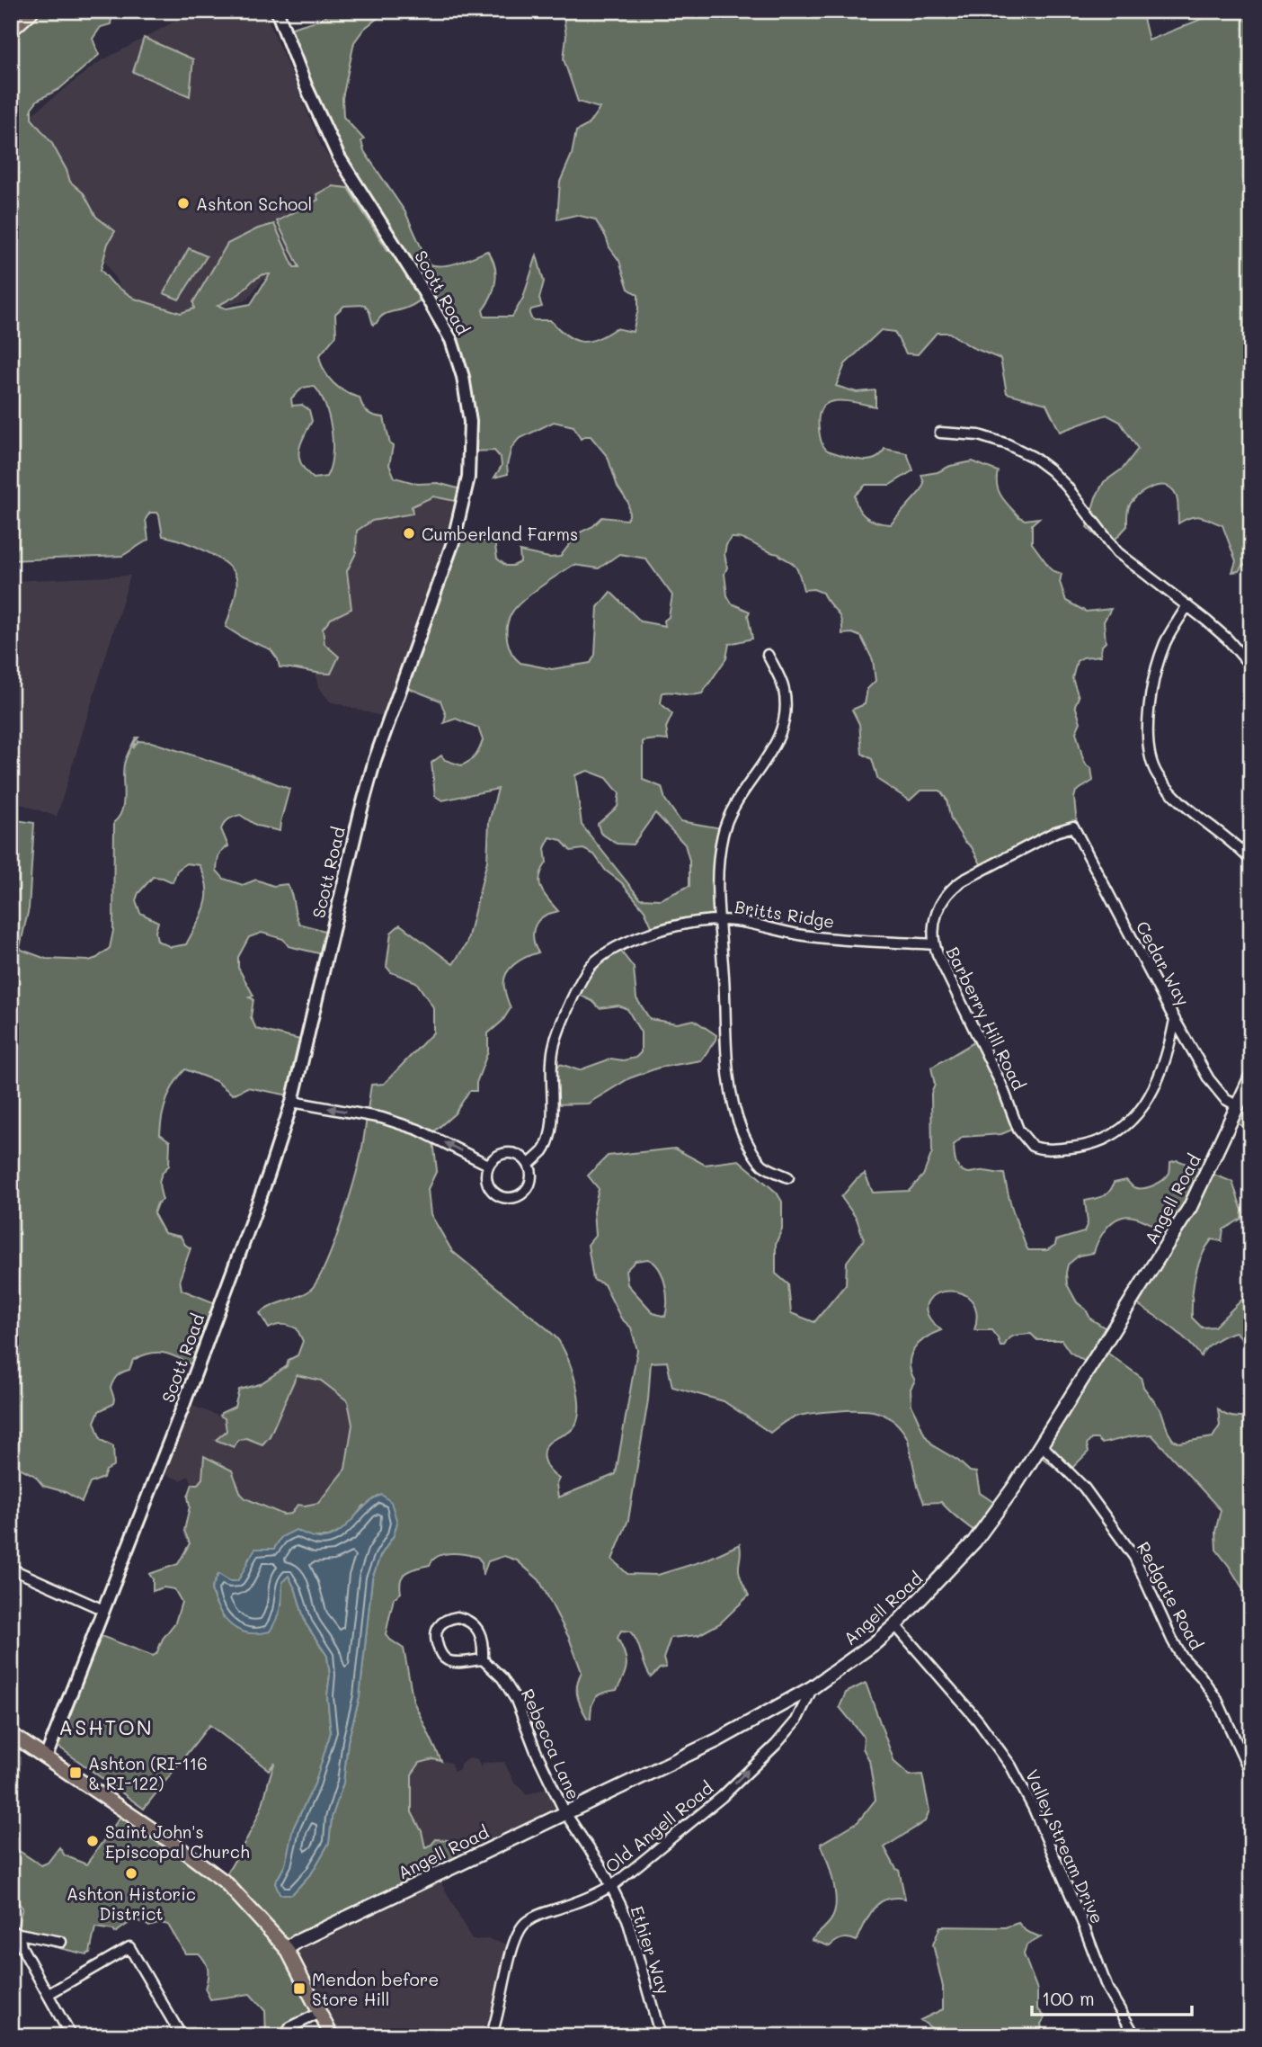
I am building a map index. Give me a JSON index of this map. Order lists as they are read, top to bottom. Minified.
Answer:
{"streets":{"main road":["Angell Road"],"street":["Scott Road","Britts Ridge","Cedar Way","Barberry Hill Road","Redgate Road","Rebecca Lane","Old Angell Road","Valley Stream Drive","Ethier Way"]},"crossings":[["Britts Ridge","Barberry Hill Road"],["Cedar Way","Barberry Hill Road"],["Cedar Way","Angell Road"],["Angell Road","Redgate Road"],["Angell Road","Rebecca Lane"],["Angell Road","Old Angell Road"],["Angell Road","Valley Stream Drive"],["Angell Road","Ethier Way"],["Rebecca Lane","Ethier Way"],["Old Angell Road","Ethier Way"]],"one_way":["Old Angell Road"],"districts":["ASHTON"],"places":{"other":["Ashton School","Cumberland Farms","Saint John's Episcopal Church","Ashton Historic District"],"transit":["Ashton (RI-116 & RI-122)","Mendon before Store Hill"]},"scale_bar":"100 m"}
